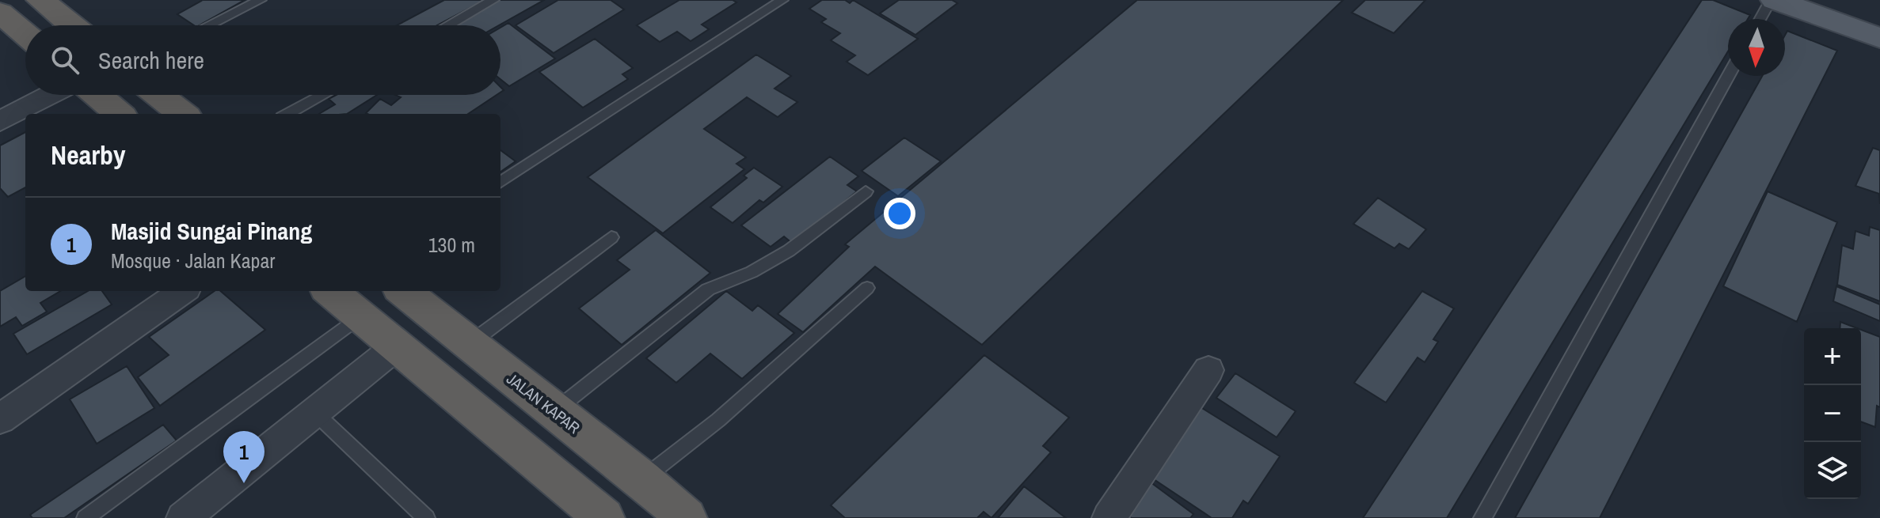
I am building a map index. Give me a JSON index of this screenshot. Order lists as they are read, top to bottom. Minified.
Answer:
{"streets":{"highway":["JALAN KAPAR"]},"north":"bottom","page":{"search":"Search here","heading":"Nearby","list":[{"mark":"1","name":"Masjid Sungai Pinang","note":"Mosque · Jalan Kapar","value":"130 m"}],"map_buttons":["+","−"],"pins":"1"}}
